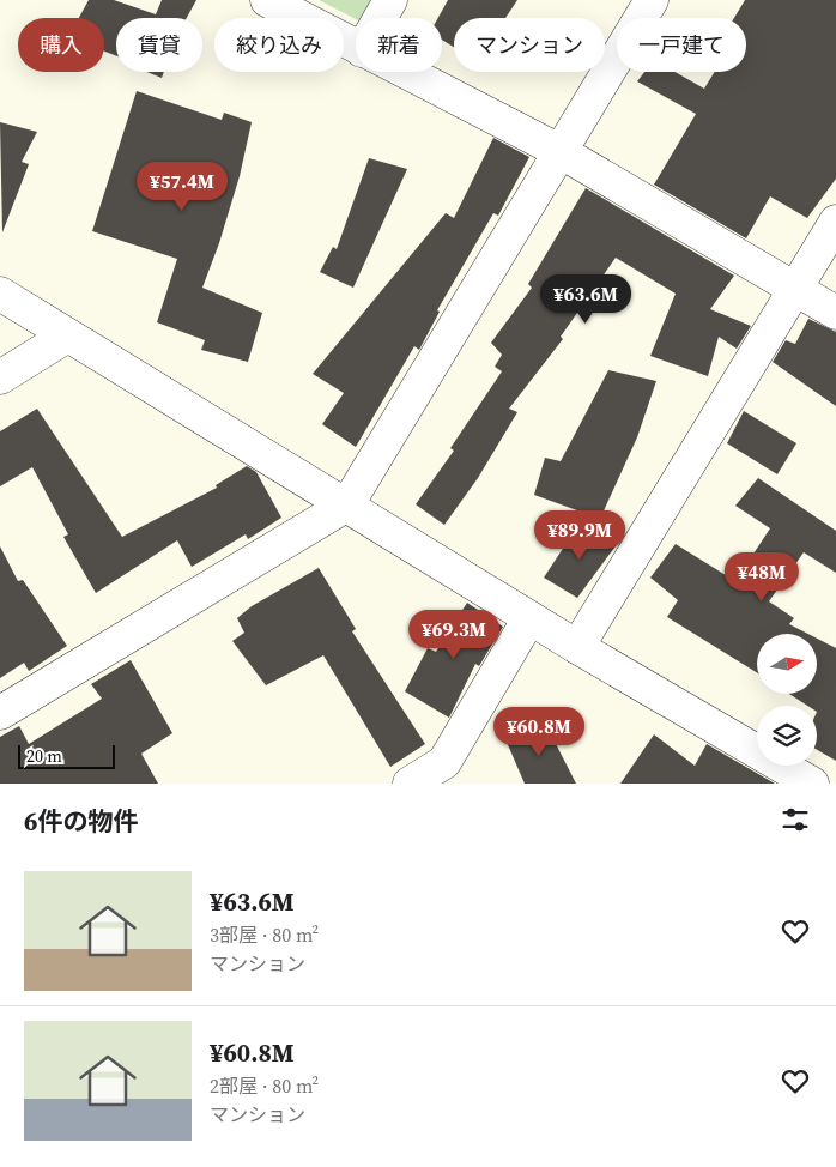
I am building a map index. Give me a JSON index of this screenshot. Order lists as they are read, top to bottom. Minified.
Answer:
{"scale_bar":"20 m","north":"right","page":{"chip":["購入","賃貸","絞り込み","新着","マンション","一戸建て"],"price":["¥57.4M","¥63.6M","¥89.9M","¥48M","¥69.3M","¥60.8M"],"scale":"20 m","heading":"6件の物件","list":[{"name":"¥63.6M","note":"3部屋 · 80 m² · マンション"},{"name":"¥60.8M","note":"2部屋 · 80 m² · マンション"}]}}
